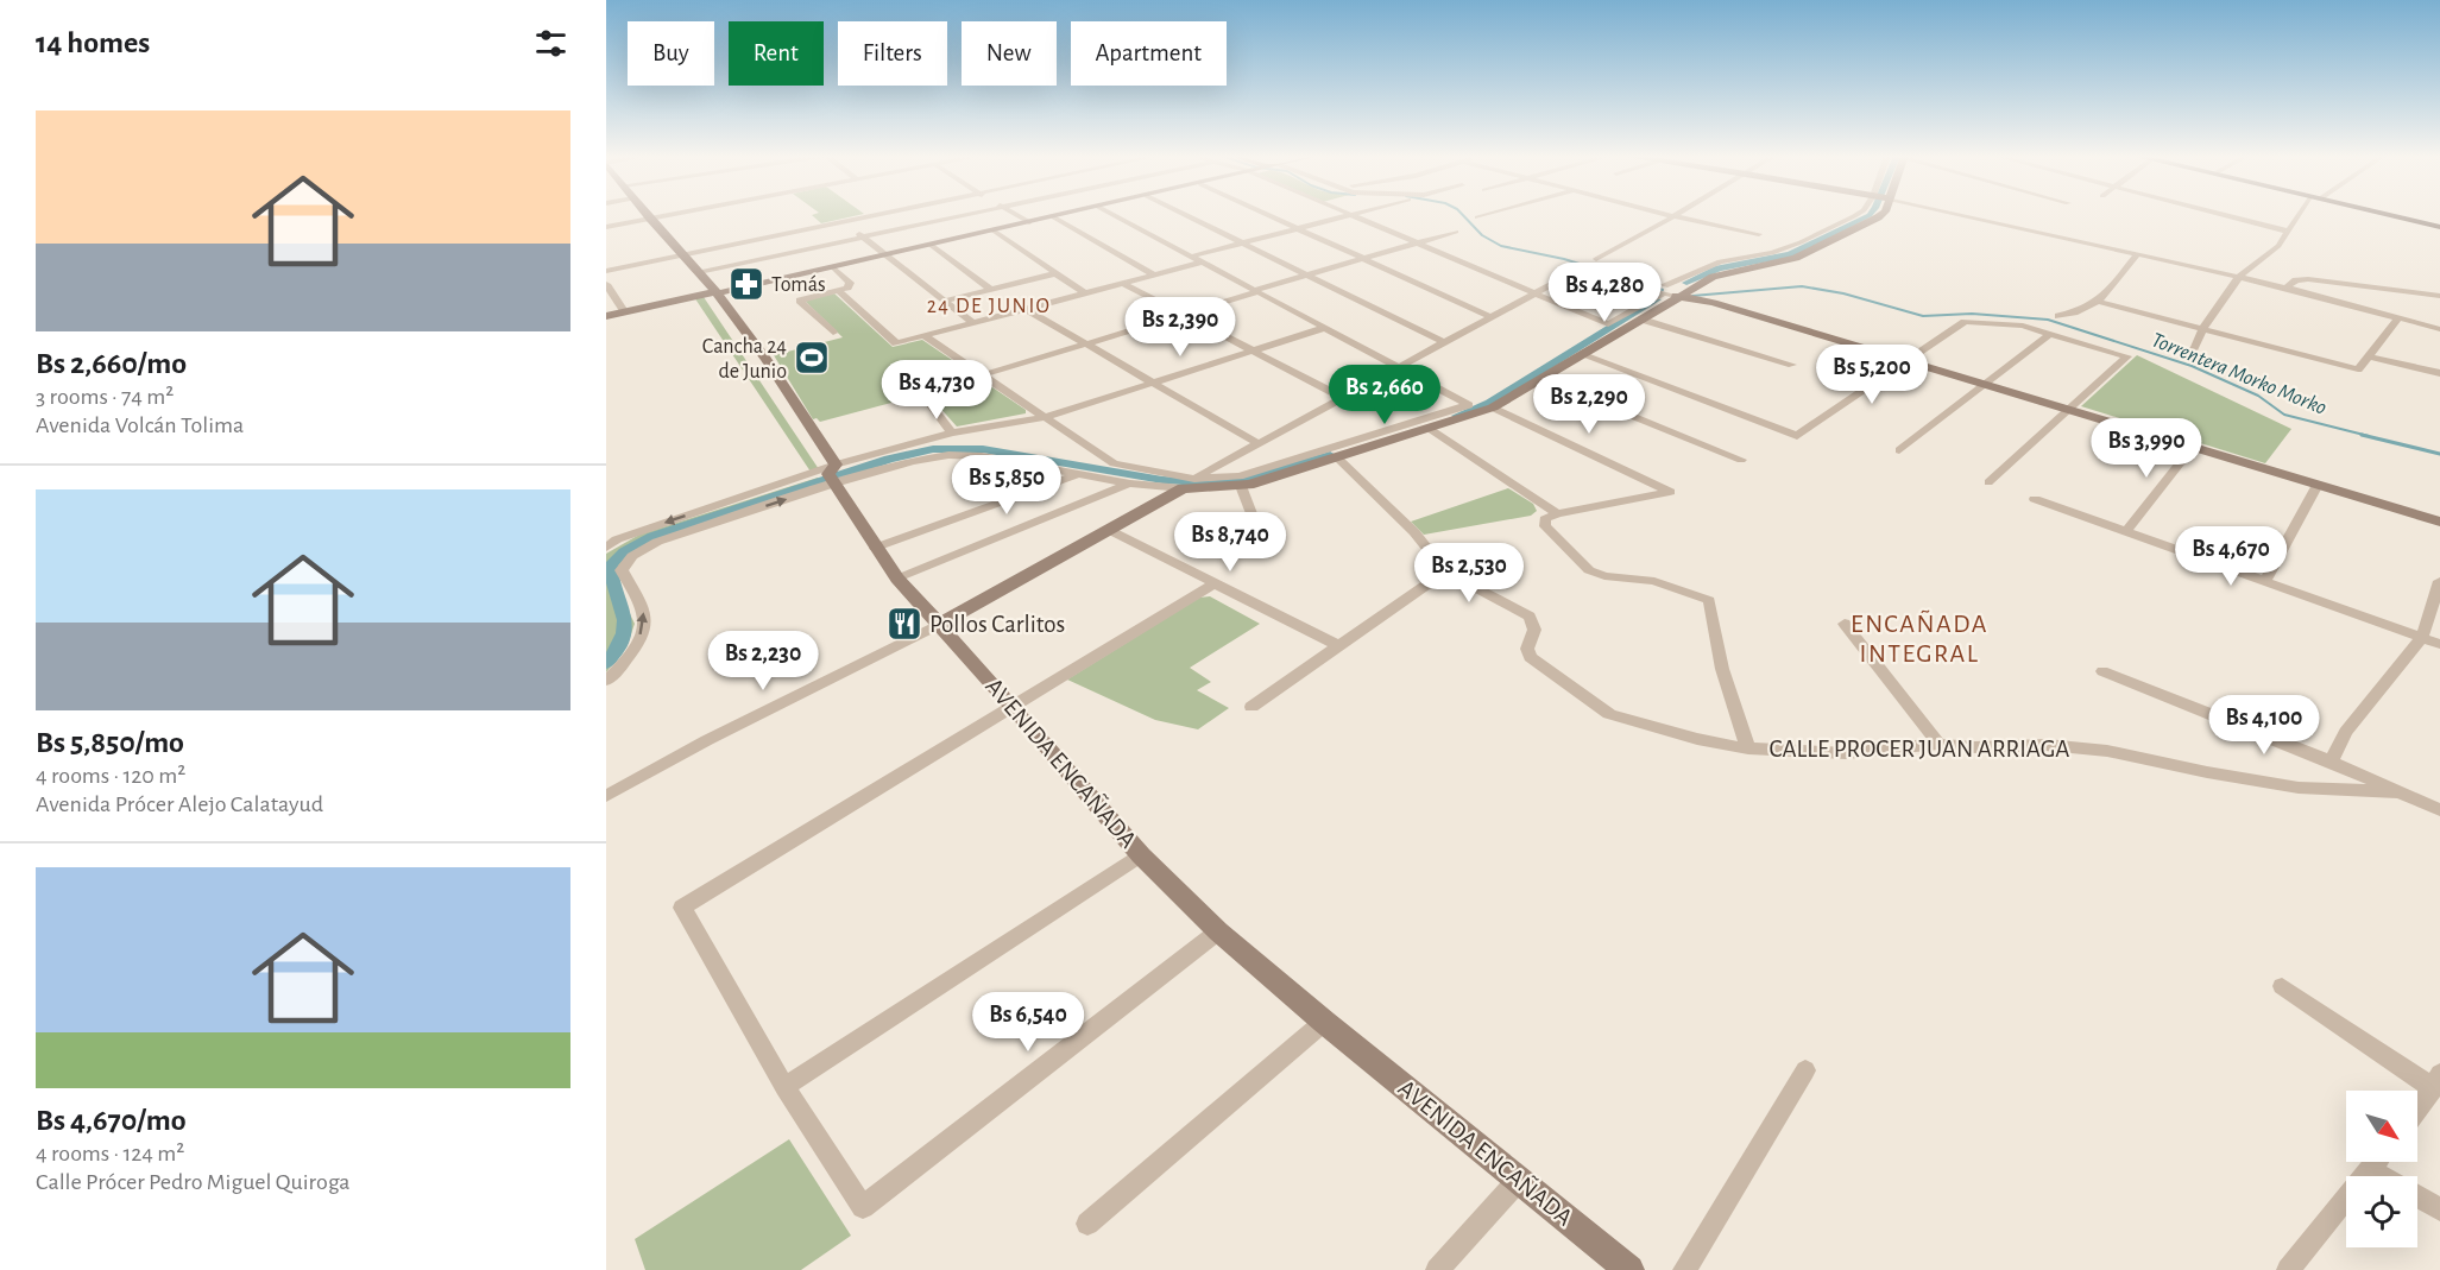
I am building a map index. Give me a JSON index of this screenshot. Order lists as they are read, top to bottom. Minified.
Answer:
{"streets":{"street":["CALLE PROCER JUAN ARRIAGA","AVENIDA ENCAÑADA"]},"districts":["24 DE JUNIO","ENCAÑADA INTEGRAL"],"water":["Torrentera Morko Morko"],"places":{"pharmacy":["Tomás"],"sports":["Cancha 24 de Junio"],"restaurant":["Pollos Carlitos"]},"north":"bottom right","page":{"heading":"14 homes","chip":["Buy","Rent","Filters","New","Apartment"],"list":[{"name":"Bs 2,660/mo","note":"3 rooms · 74 m² · Avenida Volcán Tolima"},{"name":"Bs 5,850/mo","note":"4 rooms · 120 m² · Avenida Prócer Alejo Calatayud"},{"name":"Bs 4,670/mo","note":"4 rooms · 124 m² · Calle Prócer Pedro Miguel Quiroga"}],"price":["Bs 4,280","Bs 2,390","Bs 5,200","Bs 4,730","Bs 2,660","Bs 2,290","Bs 3,990","Bs 5,850","Bs 8,740","Bs 4,670","Bs 2,530","Bs 2,230","Bs 4,100","Bs 6,540"]}}
